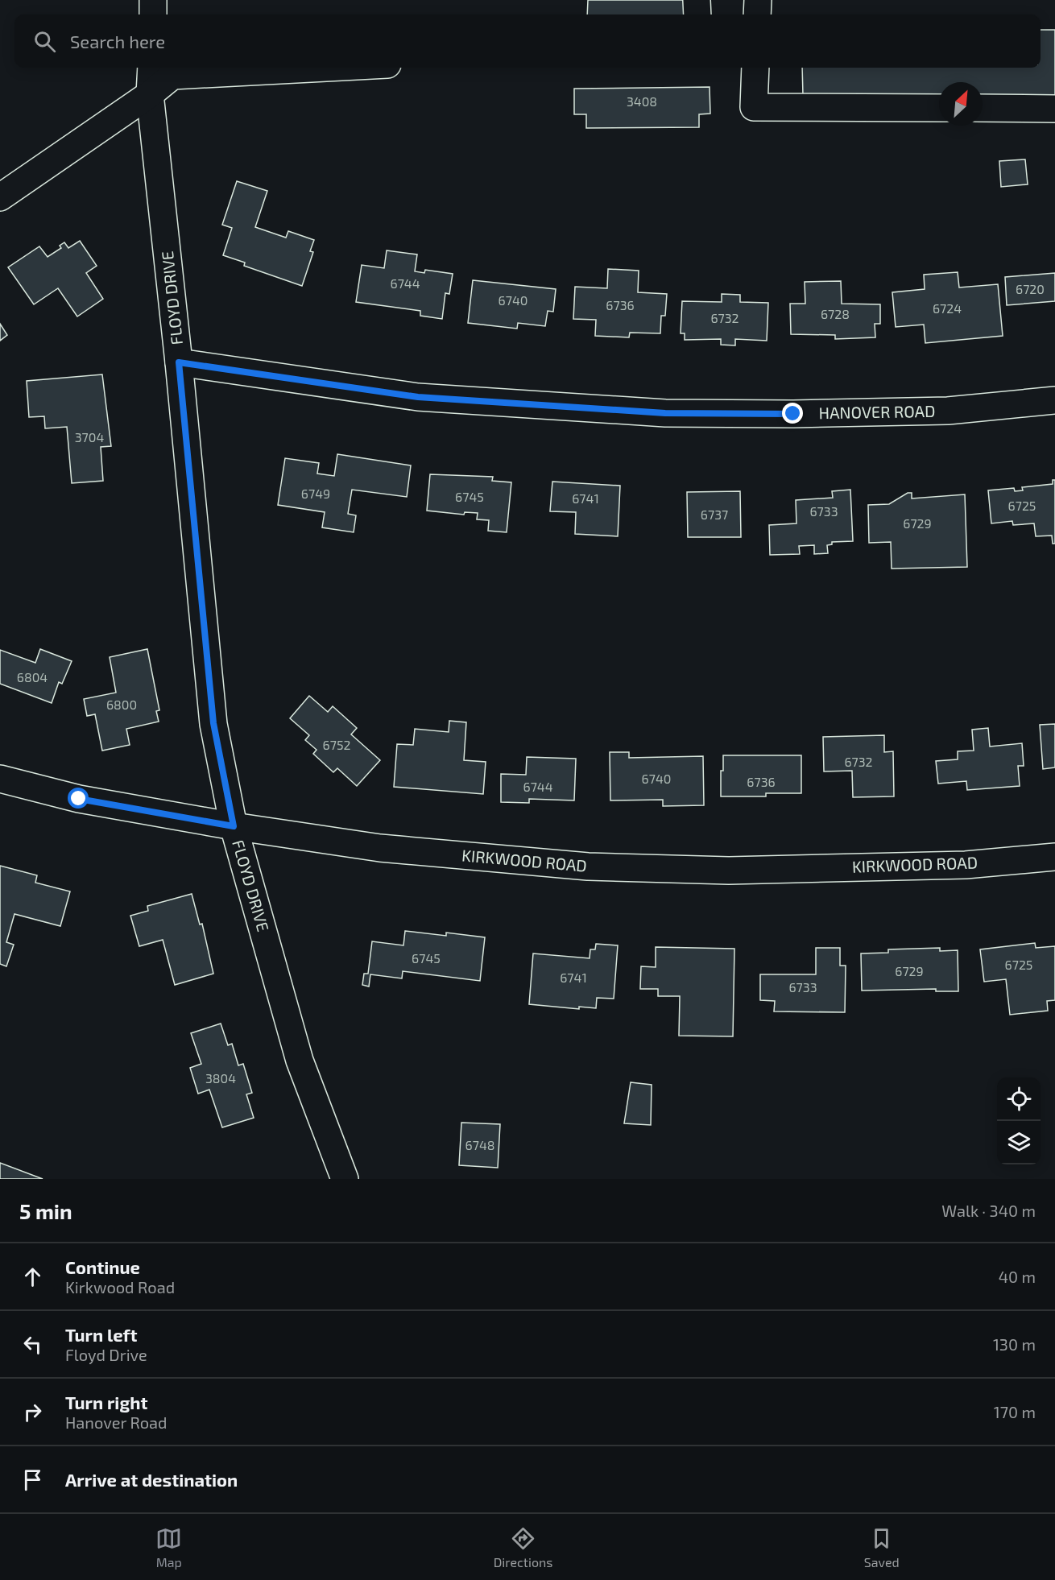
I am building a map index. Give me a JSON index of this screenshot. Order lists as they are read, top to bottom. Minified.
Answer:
{"streets":{"street":["FLOYD DRIVE","HANOVER ROAD","KIRKWOOD ROAD"]},"crossings":[["FLOYD DRIVE","HANOVER ROAD"],["FLOYD DRIVE","KIRKWOOD ROAD"]],"house_numbers":["3408","6744","6720","6740","6736","6724","6728","6732","3704","6749","6745","6741","6725","6733","6737","6729","6804","6800","6752","6732","6740","6736","6744","6745","6725","6729","6741","6733","3804","6748"],"north":"top right","page":{"search":"Search here","heading":["5 min","Walk · 340 m"],"list":[["Continue","Kirkwood Road","40 m"],["Turn left","Floyd Drive","130 m"],["Turn right","Hanover Road","170 m"],"Arrive at destination"],"nav":["Map","Directions","Saved"]}}
